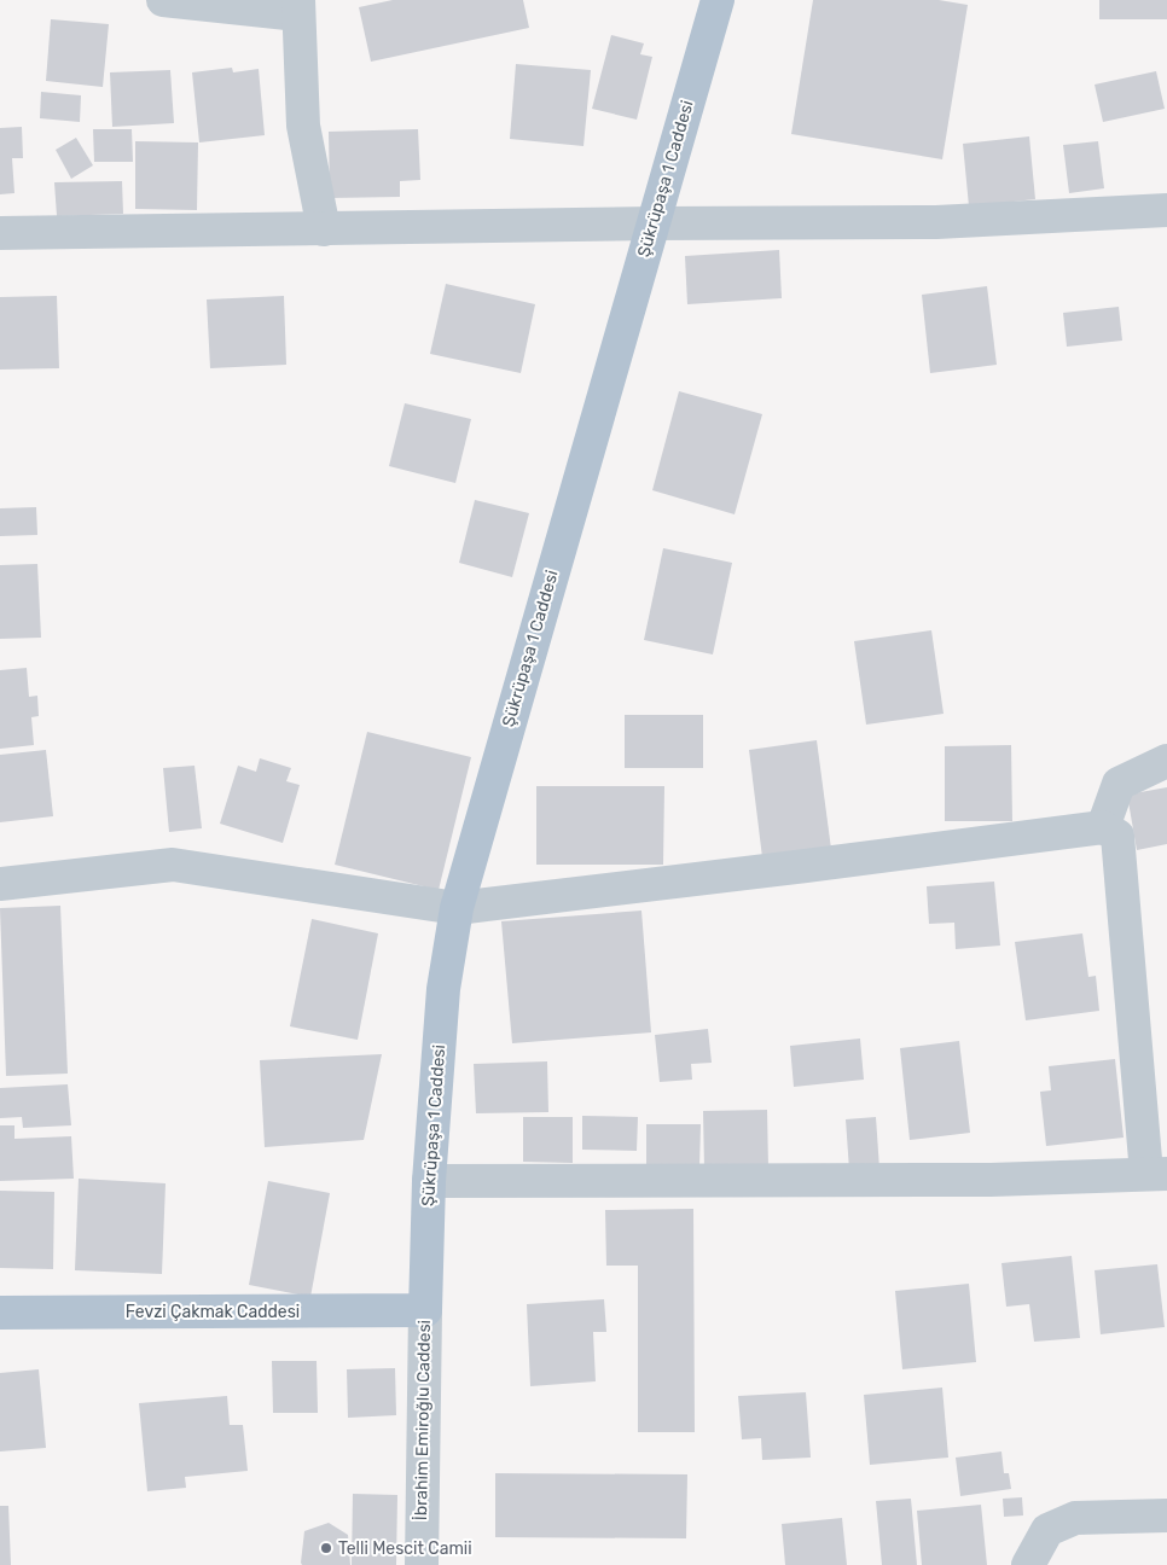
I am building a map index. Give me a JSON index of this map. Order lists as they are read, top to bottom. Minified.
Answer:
{"streets":{"main road":["Şükrüpaşa 1 Caddesi","Fevzi Çakmak Caddesi"],"street":["İbrahim Emiroğlu Caddesi"]},"crossings":[["Şükrüpaşa 1 Caddesi","Fevzi Çakmak Caddesi"],["Şükrüpaşa 1 Caddesi","İbrahim Emiroğlu Caddesi"],["Fevzi Çakmak Caddesi","İbrahim Emiroğlu Caddesi"]],"places":["Telli Mescit Camii"]}
